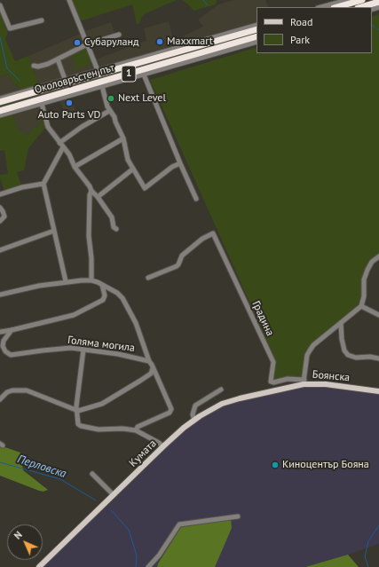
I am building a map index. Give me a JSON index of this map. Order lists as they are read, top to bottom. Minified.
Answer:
{"streets":{"highway":["1","Околовръстен път"],"main road":["Боянска","Кумата"],"street":["Градина","Голяма могила"]},"crossings":[["Градина","Боянска"],["Боянска","Кумата"]],"water":["Перловска"],"places":["Maxxmart","Субаруланд","Next Level","Auto Parts VD","Киноцентър Бояна"],"legend":["Road","Park"],"north":"top left"}
